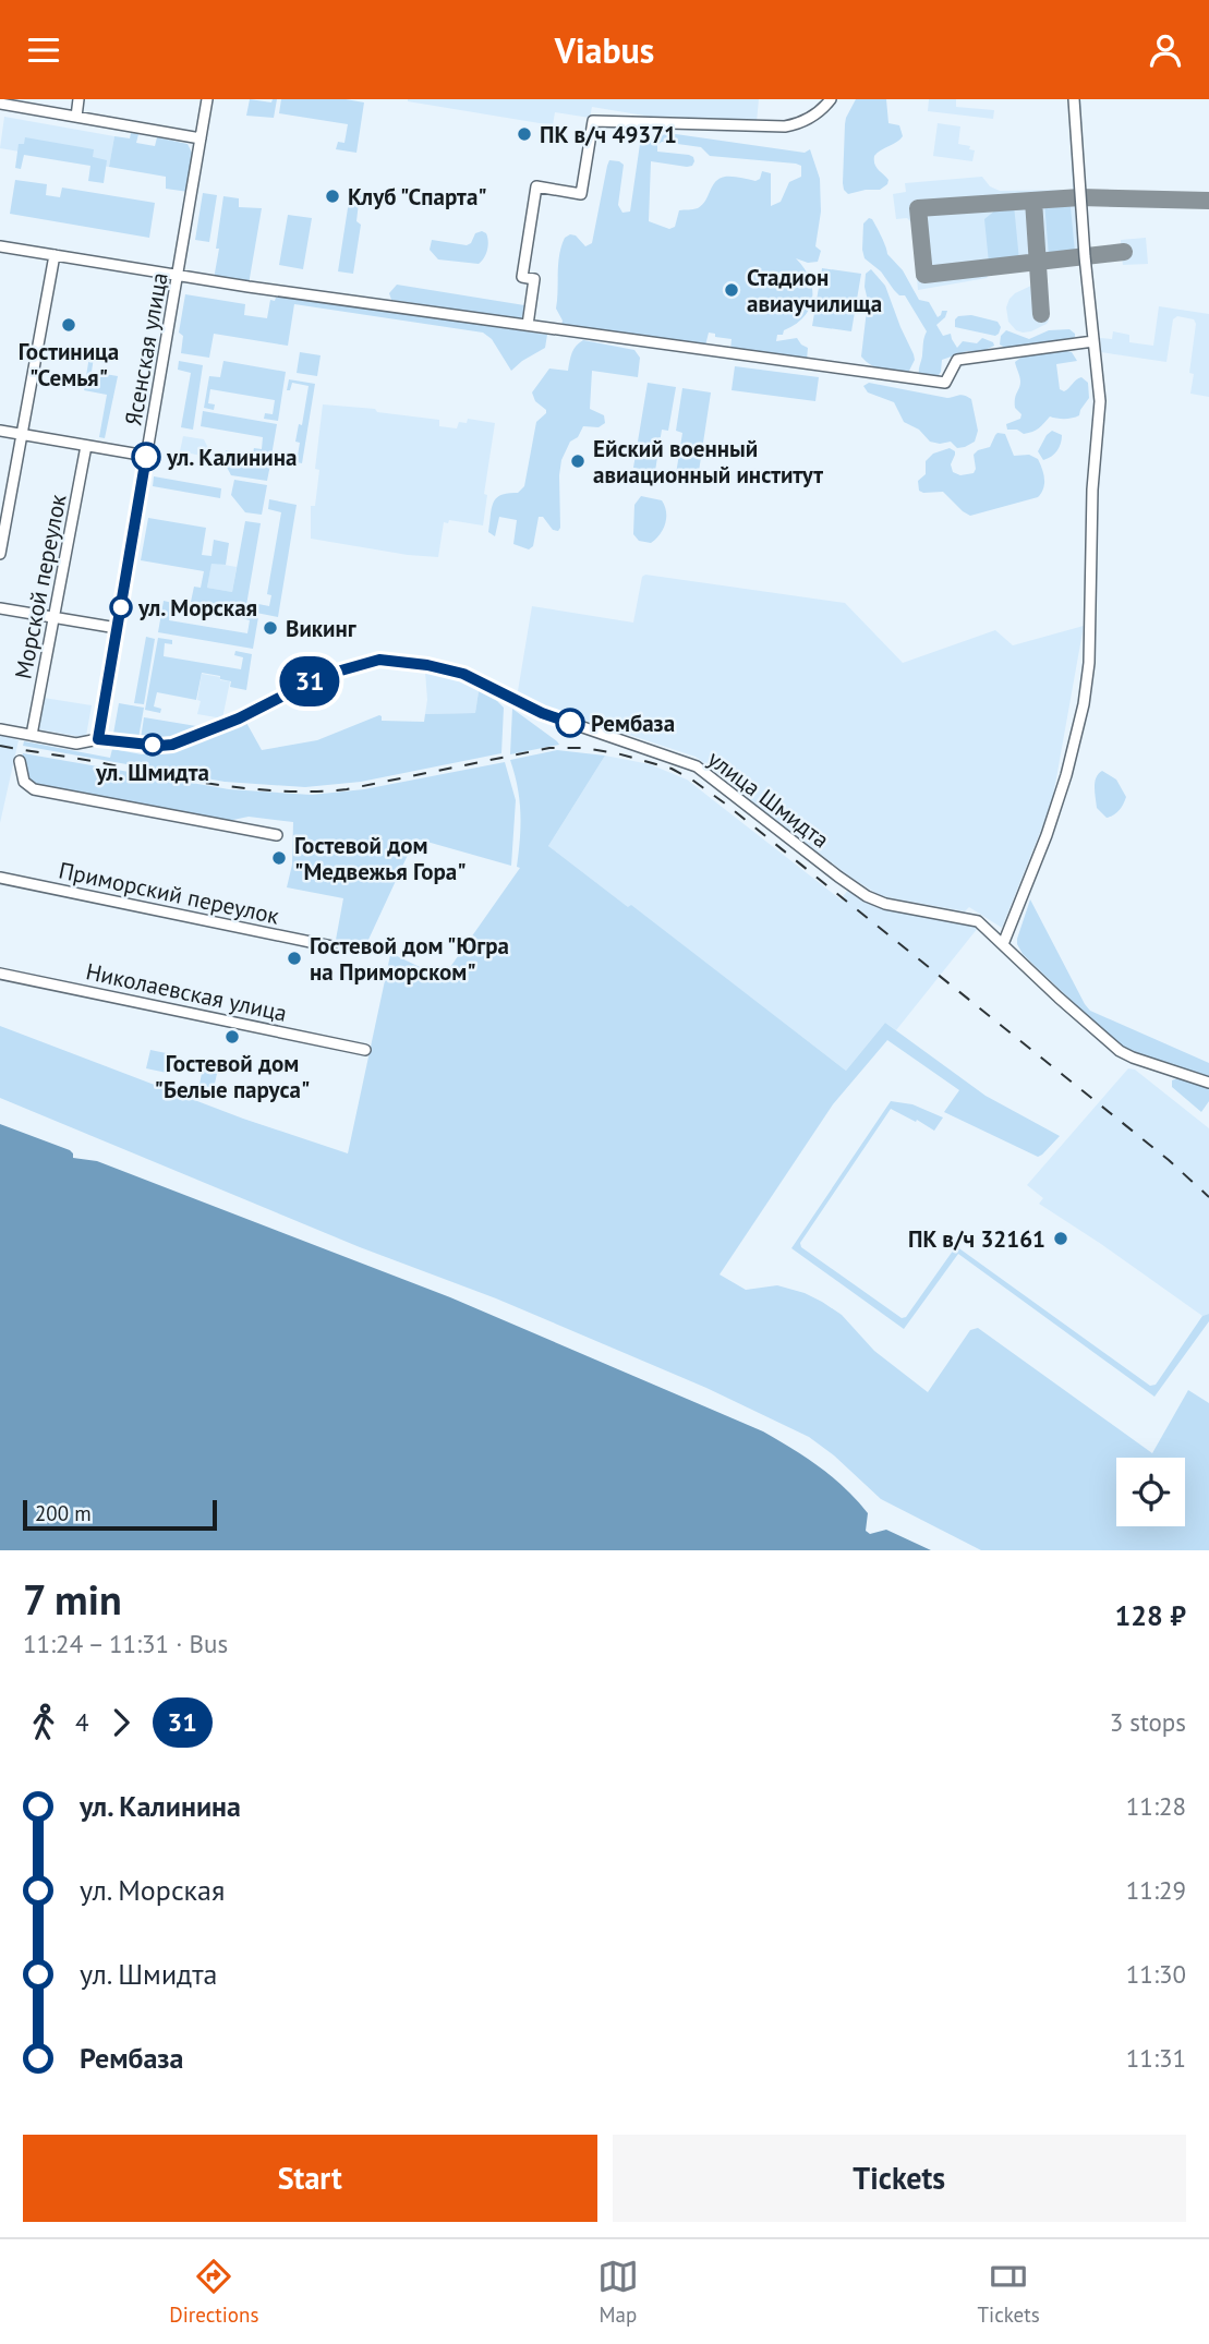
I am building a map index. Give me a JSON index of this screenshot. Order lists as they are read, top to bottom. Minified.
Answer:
{"streets":{"street":["Ясенская улица","Морской переулок","улица Шмидта","Приморский переулок","Николаевская улица"]},"crossings":[["Ясенская улица","улица Шмидта"],["Морской переулок","улица Шмидта"]],"places":["ПК в/ч 49371","Клуб \"Спарта\"","Стадион авиаучилища","Гостиница \"Семья\"","ул. Калинина","Ейский военный авиационный институт","ул. Морская","Викинг","Рембаза","ул. Шмидта","Гостевой дом \"Медвежья Гора\"","Гостевой дом \"Югра на Приморском\"","Гостевой дом \"Белые паруса\"","ПК в/ч 32161"],"lines":["bus line 31"],"scale_bar":"200 m","page":{"header":"Viabus","on_map":"31","scale":"200 m","heading":["7 min","11:24 – 11:31 · Bus","128 ₽"],"legs":["4","31","3 stops"],"list":[{"name":"ул. Калинина","value":"11:28"},{"name":"ул. Морская","value":"11:29"},{"name":"ул. Шмидта","value":"11:30"},{"name":"Рембаза","value":"11:31"}],"buttons":["Start","Tickets"],"tabs":["Directions","Map","Tickets"]}}
